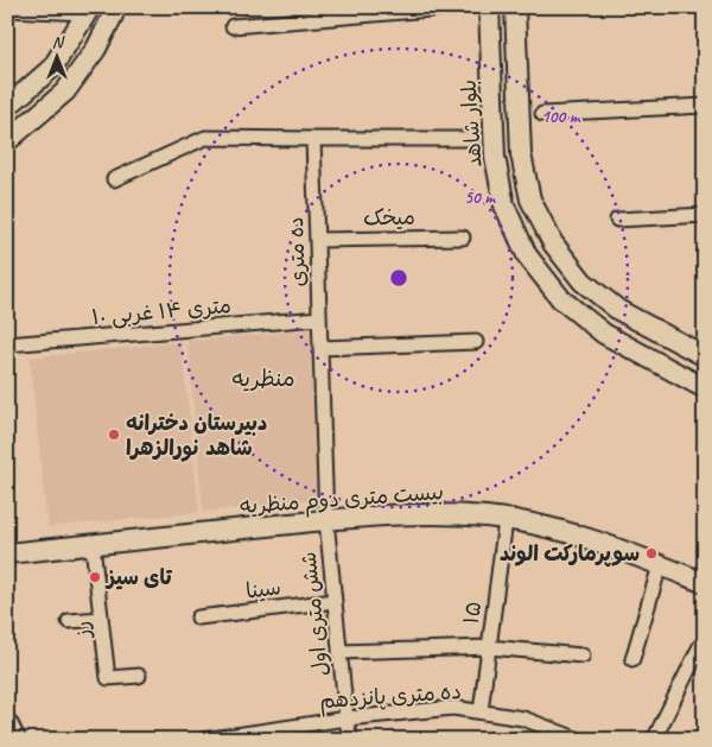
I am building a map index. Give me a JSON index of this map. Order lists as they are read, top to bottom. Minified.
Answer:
{"streets":{"main road":["بلوار شاهد","بیست متری دوم منظریه"],"street":["میخک","ده متری","۱۰ متری ۱۴ غربی","سینا","۱۵","شش متری اول","رز","ده متری پانزدهم"]},"crossings":[["میخک","ده متری"],["ده متری","۱۰ متری ۱۴ غربی"],["ده متری","بیست متری دوم منظریه"],["ده متری","شش متری اول"],["بیست متری دوم منظریه","۱۵"],["بیست متری دوم منظریه","شش متری اول"],["بیست متری دوم منظریه","رز"],["سینا","شش متری اول"],["۱۵","ده متری پانزدهم"],["شش متری اول","ده متری پانزدهم"]],"districts":["منظریه"],"places":["دبیرستان دخترانه شاهد نورالزهرا","سوپرمارکت الوند","تای سیز"],"north":"top","rings":["100 m","50 m"]}
